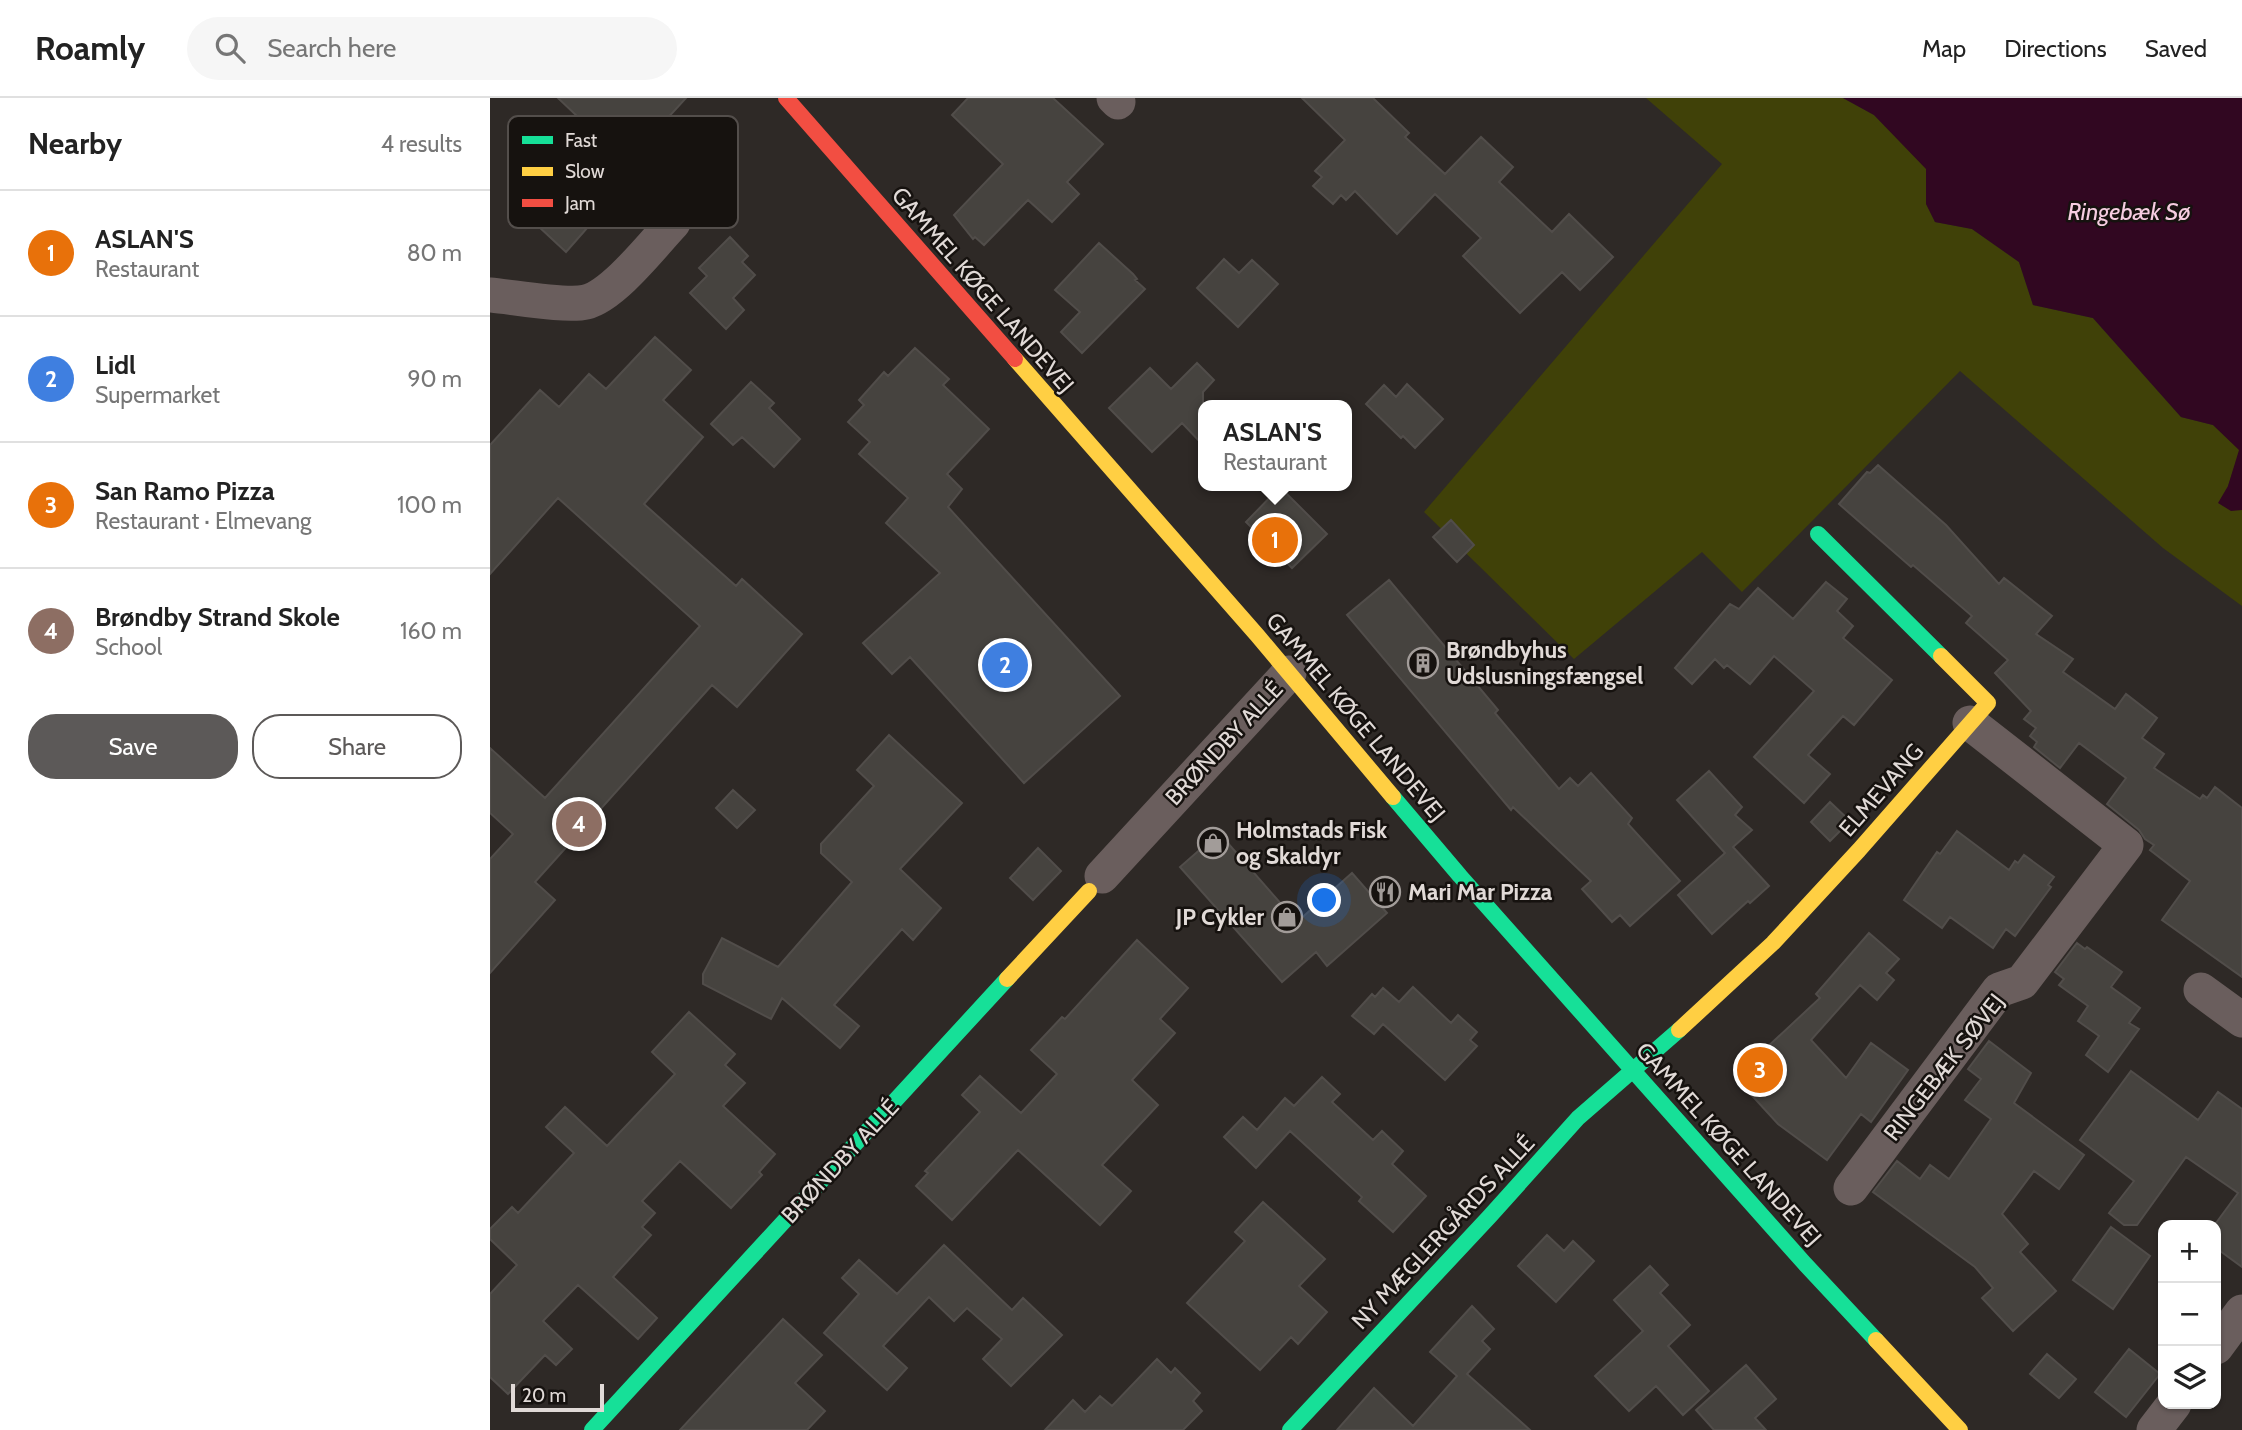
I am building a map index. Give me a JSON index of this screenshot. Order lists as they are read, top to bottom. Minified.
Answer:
{"streets":{"street":["GAMMEL KØGE LANDEVEJ","BRØNDBY ALLÉ","ELMEVANG","RINGEBÆK SØVEJ","NY MÆGLERGÅRDS ALLÉ"]},"crossings":[["GAMMEL KØGE LANDEVEJ","BRØNDBY ALLÉ"],["GAMMEL KØGE LANDEVEJ","ELMEVANG"],["GAMMEL KØGE LANDEVEJ","NY MÆGLERGÅRDS ALLÉ"],["ELMEVANG","RINGEBÆK SØVEJ"],["ELMEVANG","NY MÆGLERGÅRDS ALLÉ"]],"water":["Ringebæk Sø"],"places":{"building":["Brøndbyhus Udslusningsfængsel"],"shop":["Holmstads Fisk og Skaldyr","JP Cykler"],"restaurant":["Mari Mar Pizza"]},"legend":["Fast","Slow","Jam"],"scale_bar":"20 m","page":{"header":"Roamly","search":"Search here","nav":["Map","Directions","Saved"],"heading":["Nearby","4 results"],"list":[{"mark":"1","name":"ASLAN'S","note":"Restaurant","value":"80 m"},{"mark":"2","name":"Lidl","note":"Supermarket","value":"90 m"},{"mark":"3","name":"San Ramo Pizza","note":"Restaurant · Elmevang","value":"100 m"},{"mark":"4","name":"Brøndby Strand Skole","note":"School","value":"160 m"}],"popup":["ASLAN'S","Restaurant"],"pins":["1","2","4","3"],"buttons":["Save","Share"],"map_buttons":["+","−"],"scale":"20 m"}}
